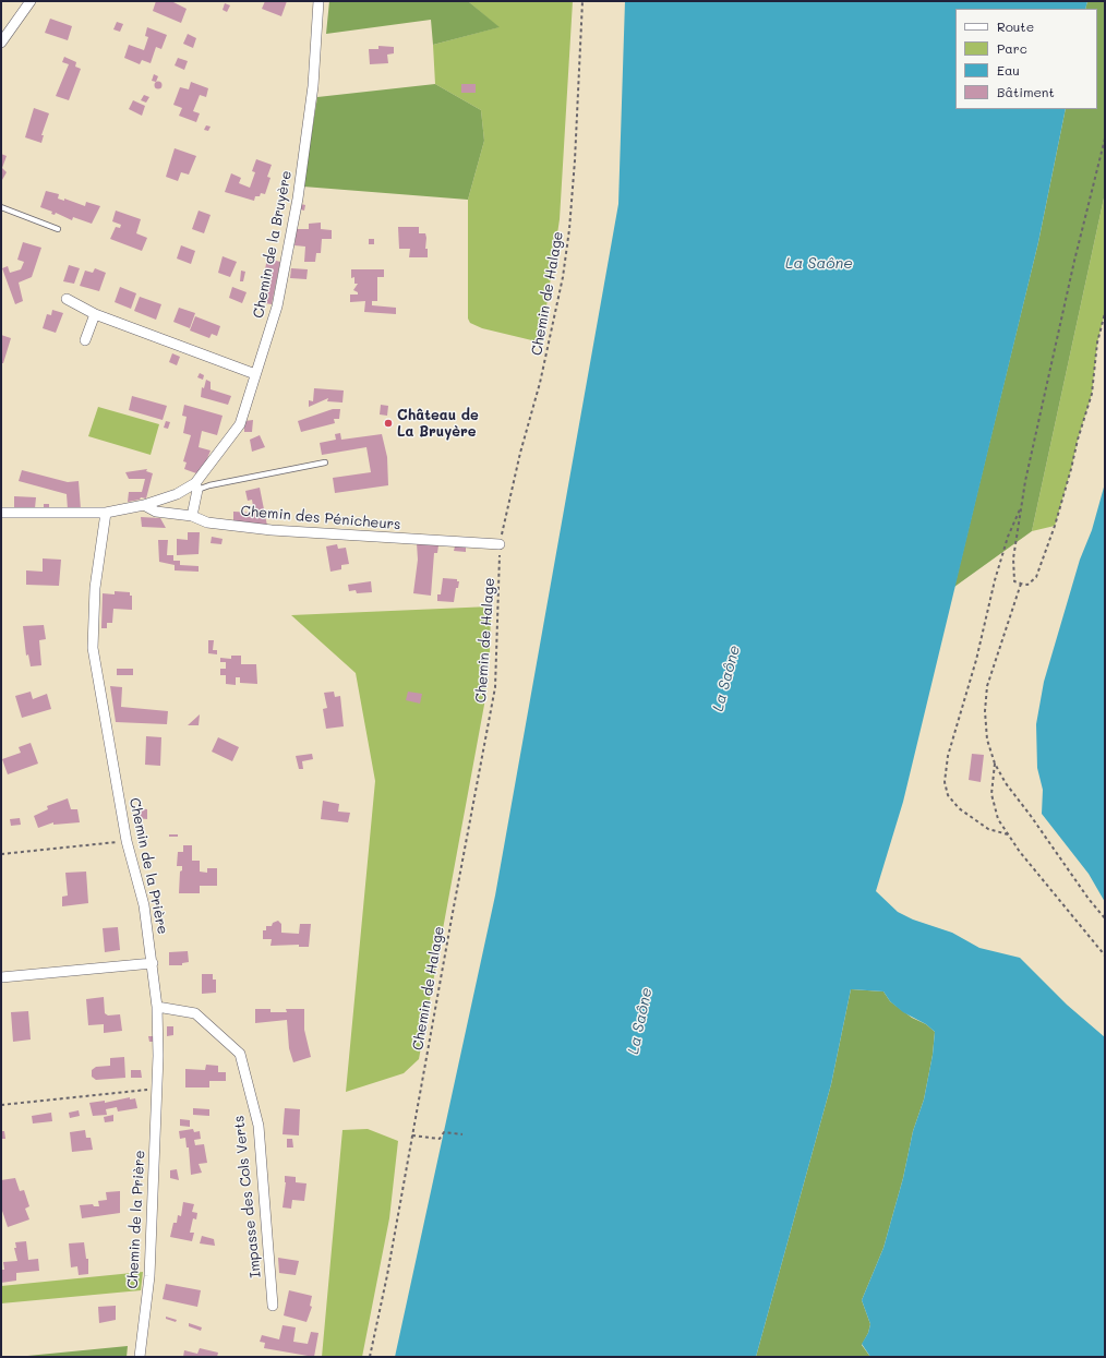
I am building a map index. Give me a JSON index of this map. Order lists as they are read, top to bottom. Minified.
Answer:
{"streets":{"street":["Chemin de la Bruyère","Chemin des Pénicheurs","Chemin de la Prière","Impasse des Cols Verts"],"path":["Chemin de Halage"]},"crossings":[["Chemin de la Bruyère","Chemin des Pénicheurs"],["Chemin de la Bruyère","Chemin de la Prière"],["Chemin de Halage","Chemin des Pénicheurs"],["Chemin de la Prière","Impasse des Cols Verts"]],"water":["La Saône"],"places":["Château de La Bruyère"],"legend":["Route","Parc","Eau","Bâtiment"]}
